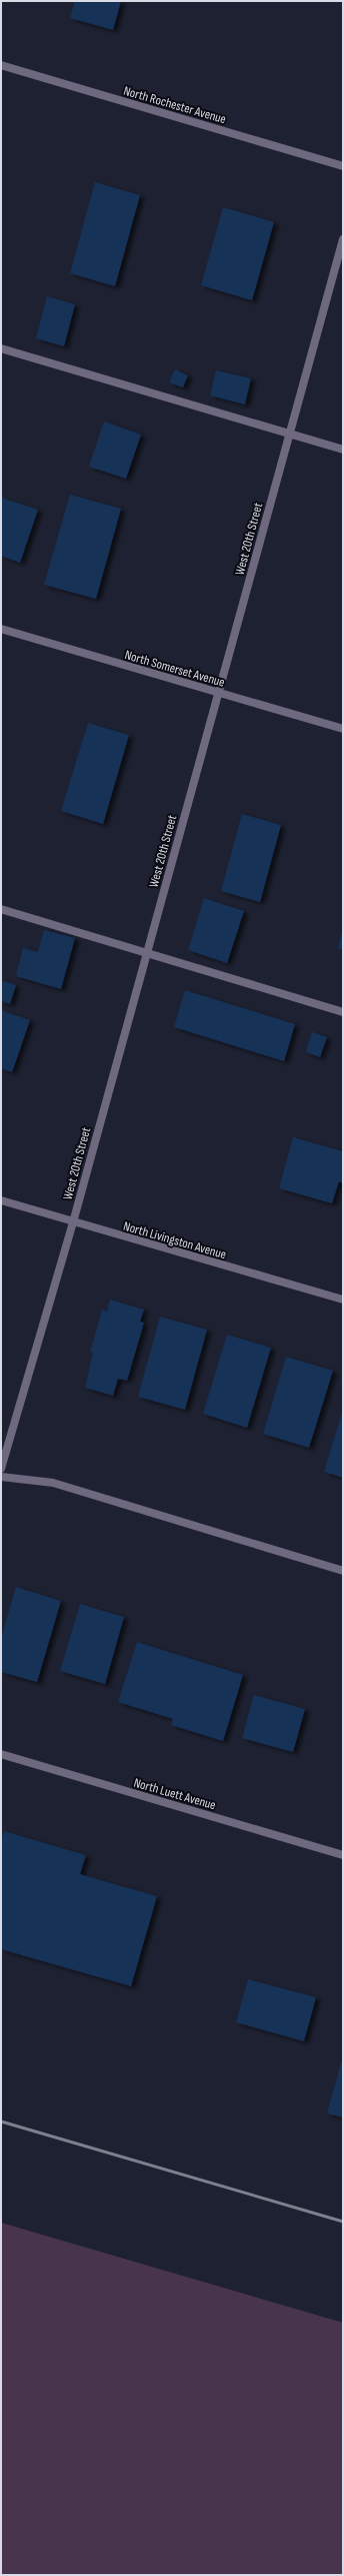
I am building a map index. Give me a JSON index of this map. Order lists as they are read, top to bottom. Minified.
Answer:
{"streets":{"street":["North Rochester Avenue","West 20th Street","North Somerset Avenue","North Livingston Avenue","North Luett Avenue"]},"crossings":[["West 20th Street","North Somerset Avenue"],["West 20th Street","North Livingston Avenue"]]}
